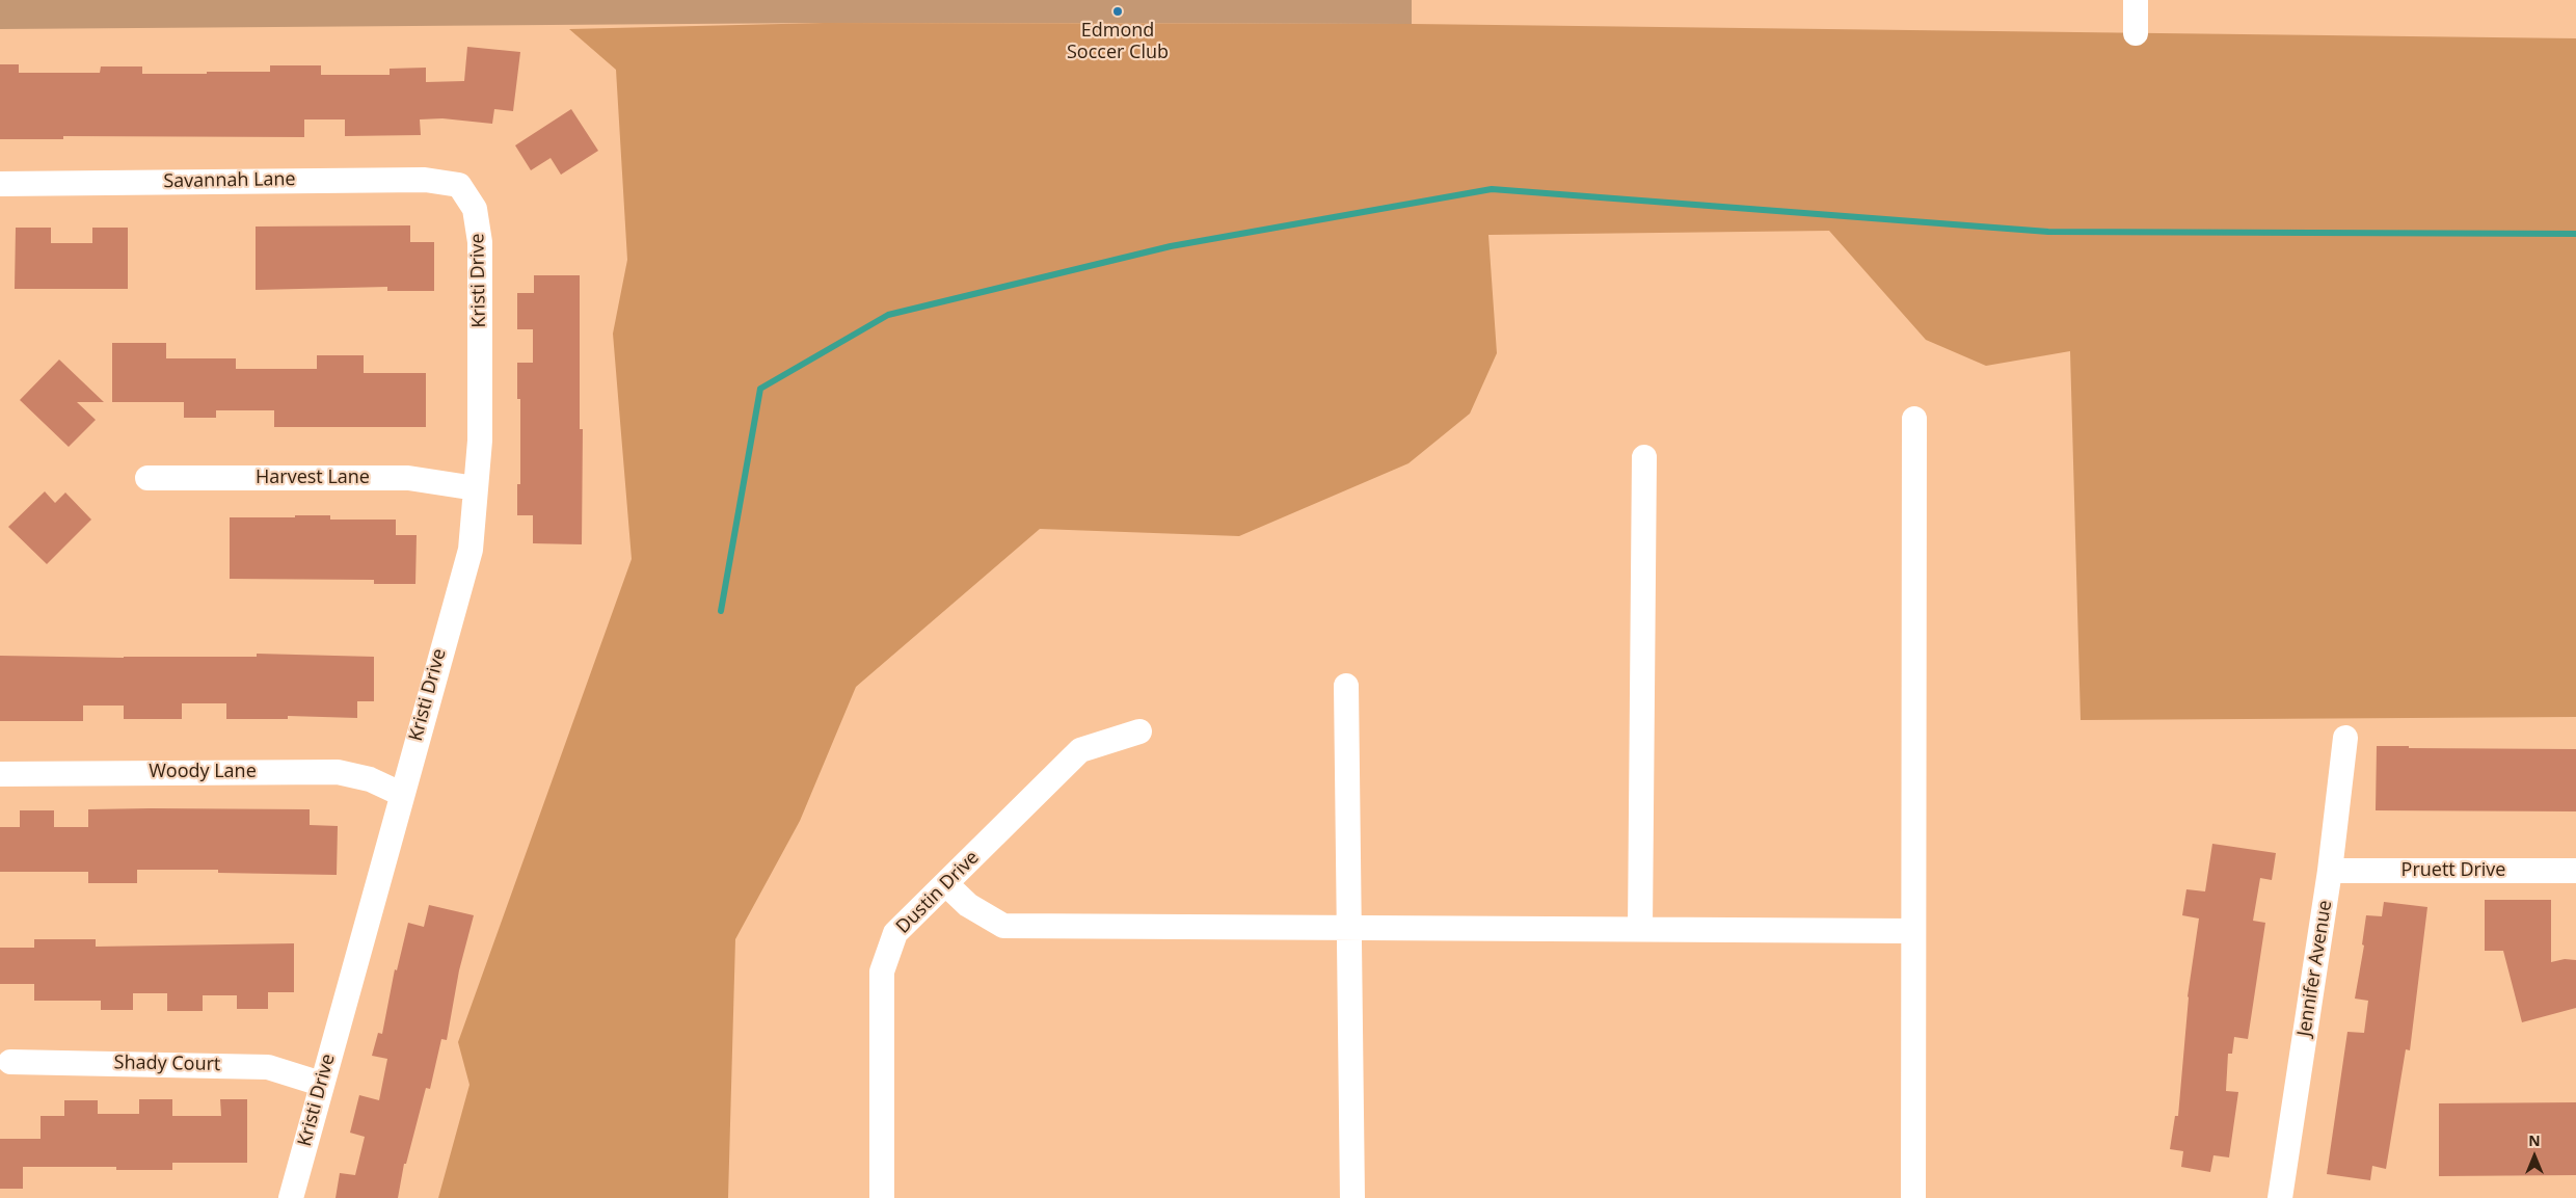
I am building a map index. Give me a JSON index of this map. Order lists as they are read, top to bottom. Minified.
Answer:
{"streets":{"street":["Savannah Lane","Kristi Drive","Harvest Lane","Woody Lane","Pruett Drive","Dustin Drive","Jennifer Avenue","Shady Court"]},"crossings":[["Savannah Lane","Kristi Drive"],["Kristi Drive","Harvest Lane"],["Kristi Drive","Woody Lane"],["Kristi Drive","Shady Court"],["Pruett Drive","Jennifer Avenue"]],"places":["Edmond Soccer Club"],"north":"top"}
